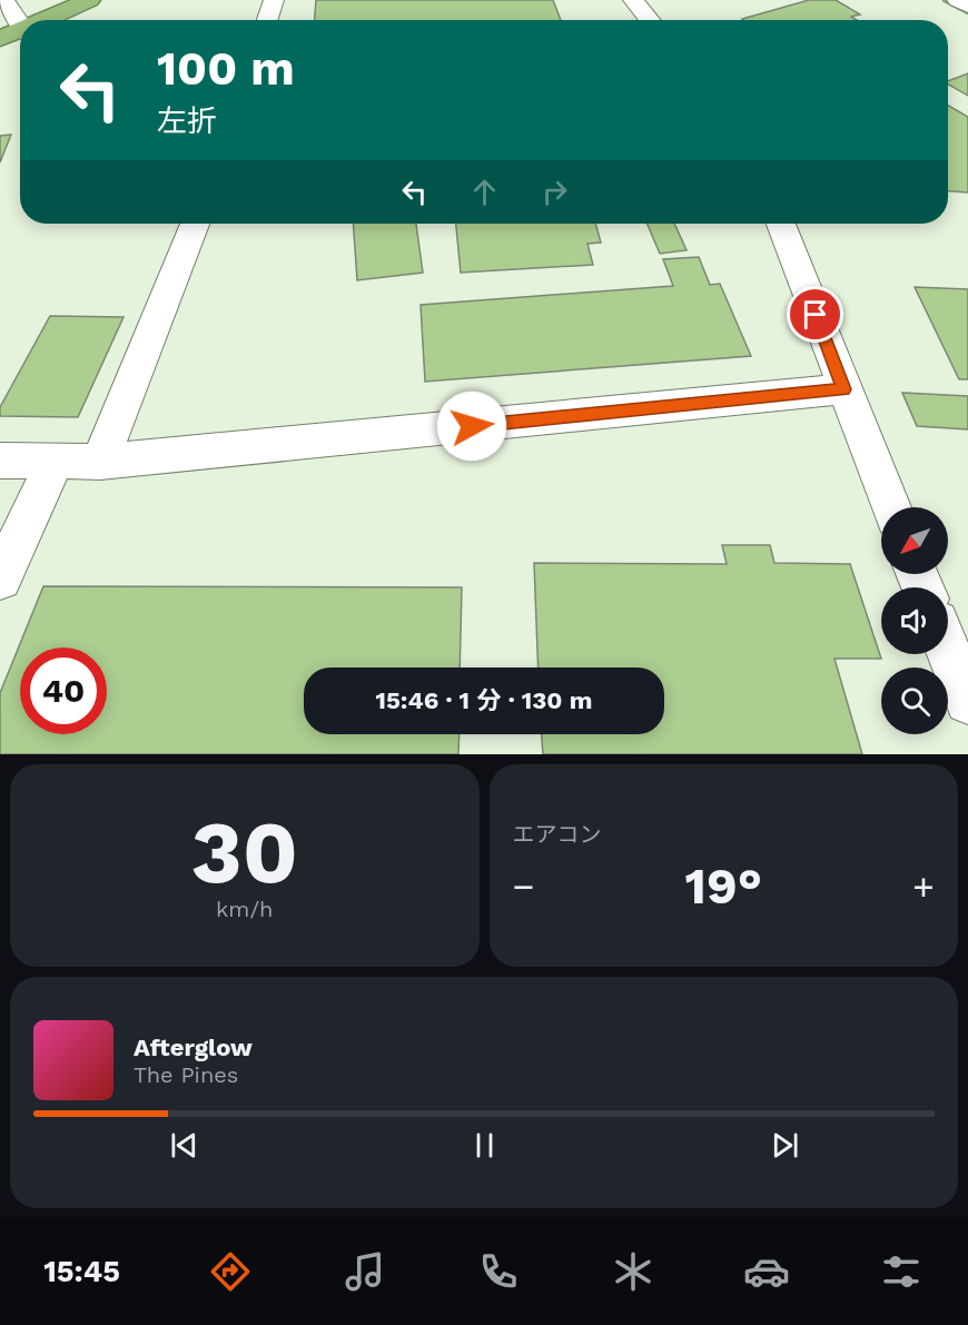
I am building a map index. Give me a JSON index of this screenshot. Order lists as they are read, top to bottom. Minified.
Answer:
{"north":"bottom left","page":{"turn":["100 m","左折"],"limit":"40","trip":"15:46 · 1 分 · 130 m","tile":[["30","km/h"],"エアコン"],"heat":["−","19°","+"],"song":["Afterglow","The Pines"],"tabs":"15:45"}}
